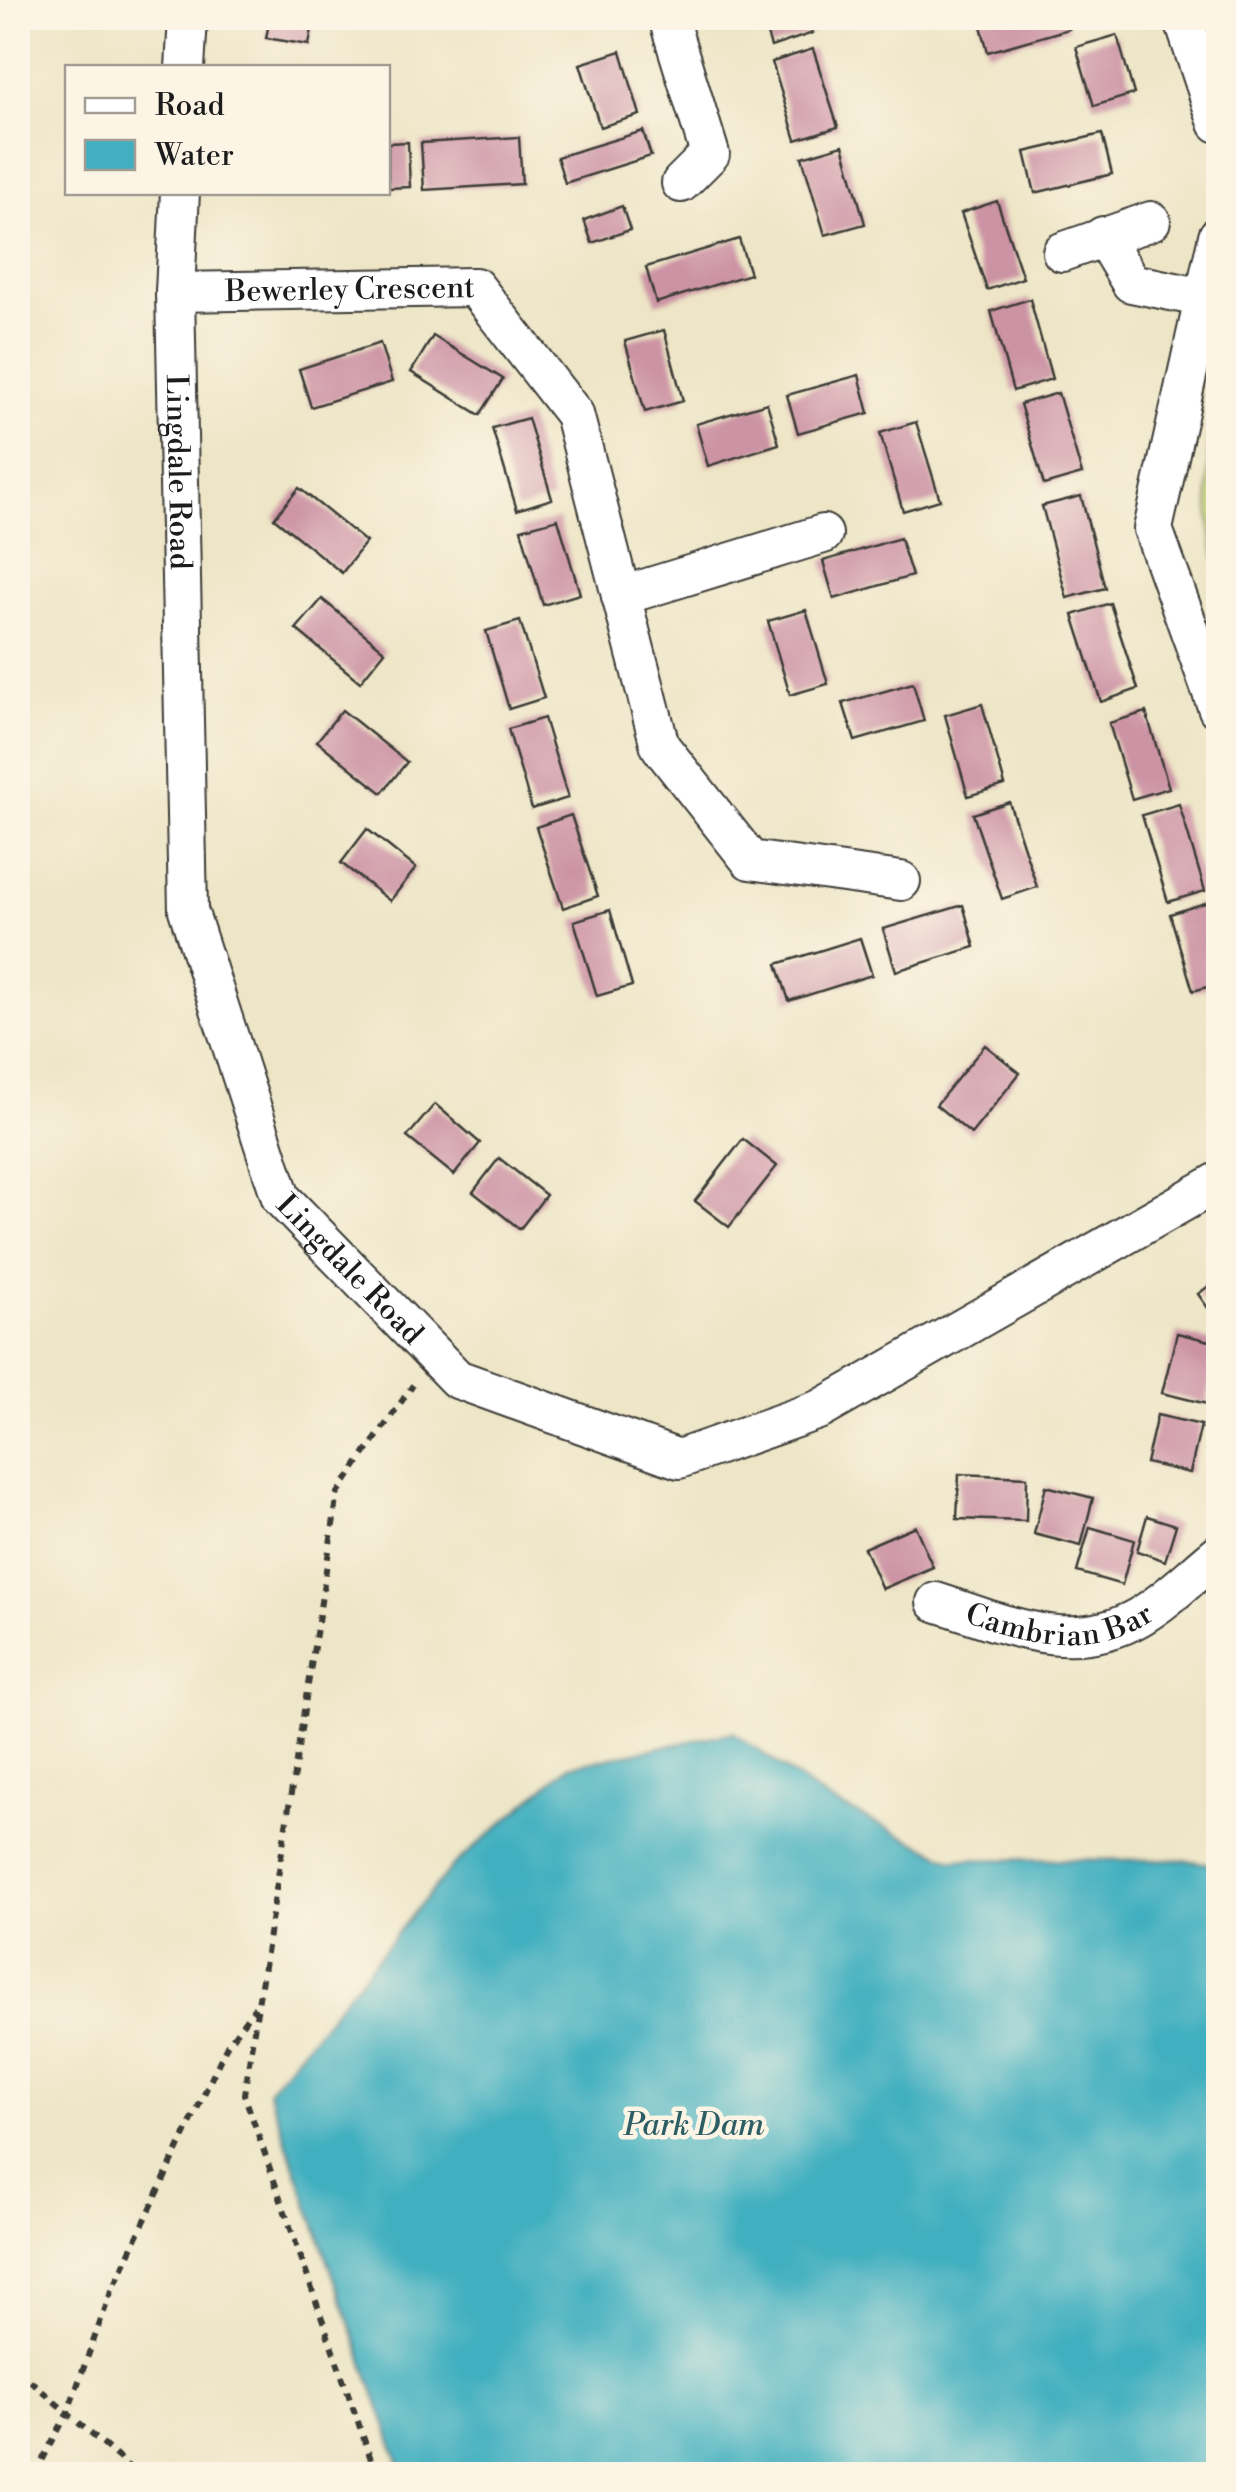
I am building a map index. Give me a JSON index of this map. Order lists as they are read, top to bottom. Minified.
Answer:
{"streets":{"street":["Bewerley Crescent","Lingdale Road","Cambrian Bar"]},"crossings":[["Bewerley Crescent","Lingdale Road"]],"water":["Park Dam"],"legend":["Road","Water"]}
